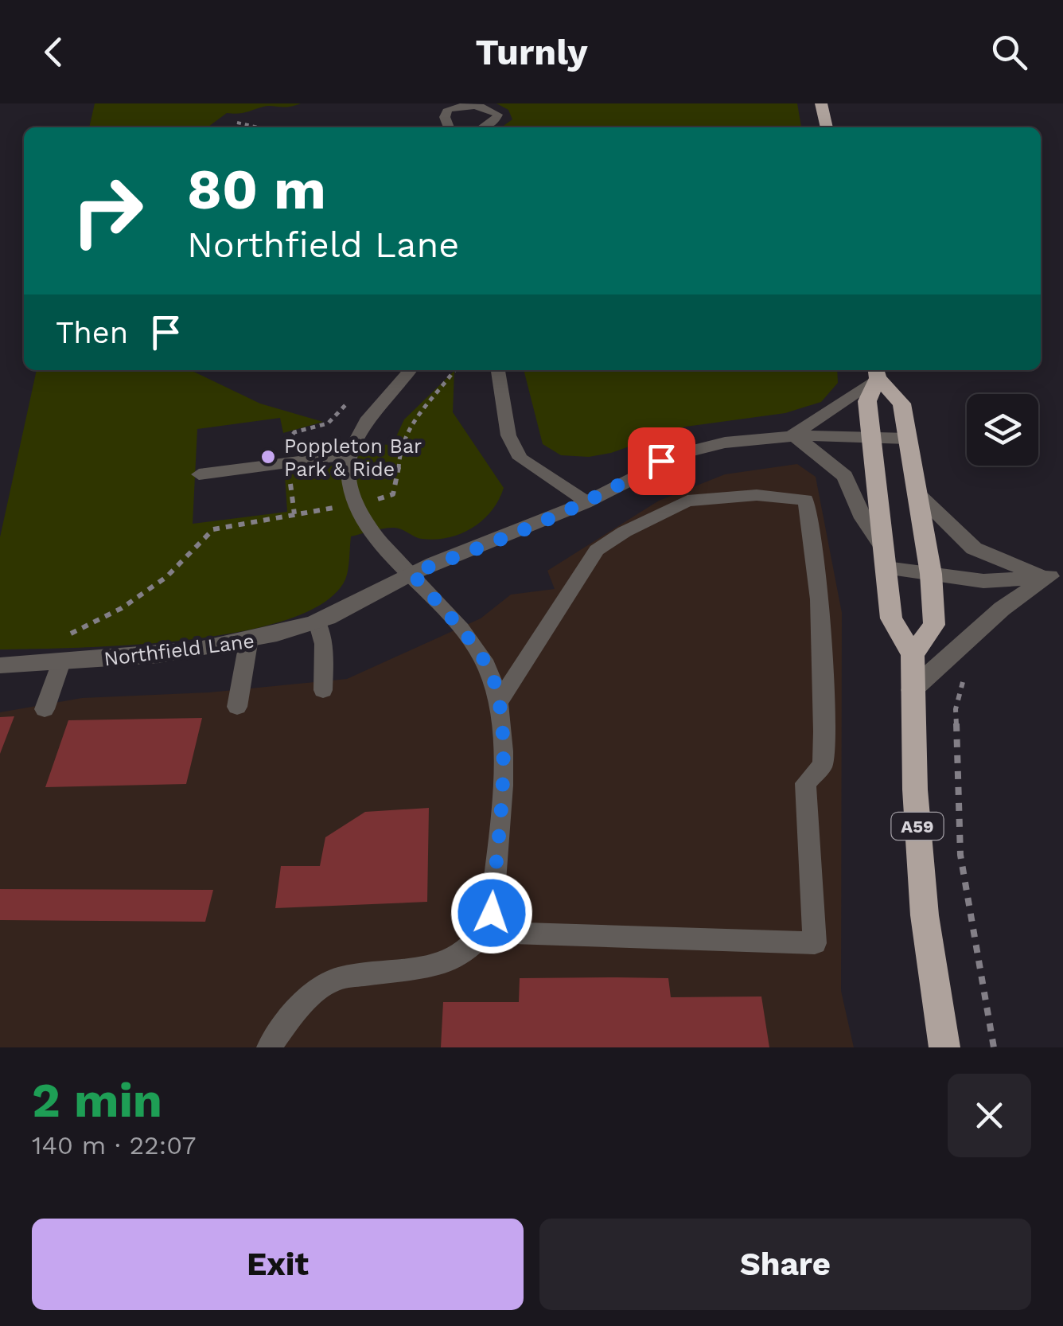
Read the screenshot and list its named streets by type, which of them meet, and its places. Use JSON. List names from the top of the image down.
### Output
{
  "streets": {
    "highway": ["A59"],
    "street": ["Northfield Lane"]
  },
  "crossings": [
    ["Northfield Lane", "A59"]
  ],
  "places": ["Poppleton Bar Park & Ride"],
  "page": {
    "header": "Turnly",
    "turn": ["80 m", "Northfield Lane"],
    "then": "Then",
    "heading": ["2 min", "140 m · 22:07"],
    "buttons": ["Exit", "Share"]
  }
}
